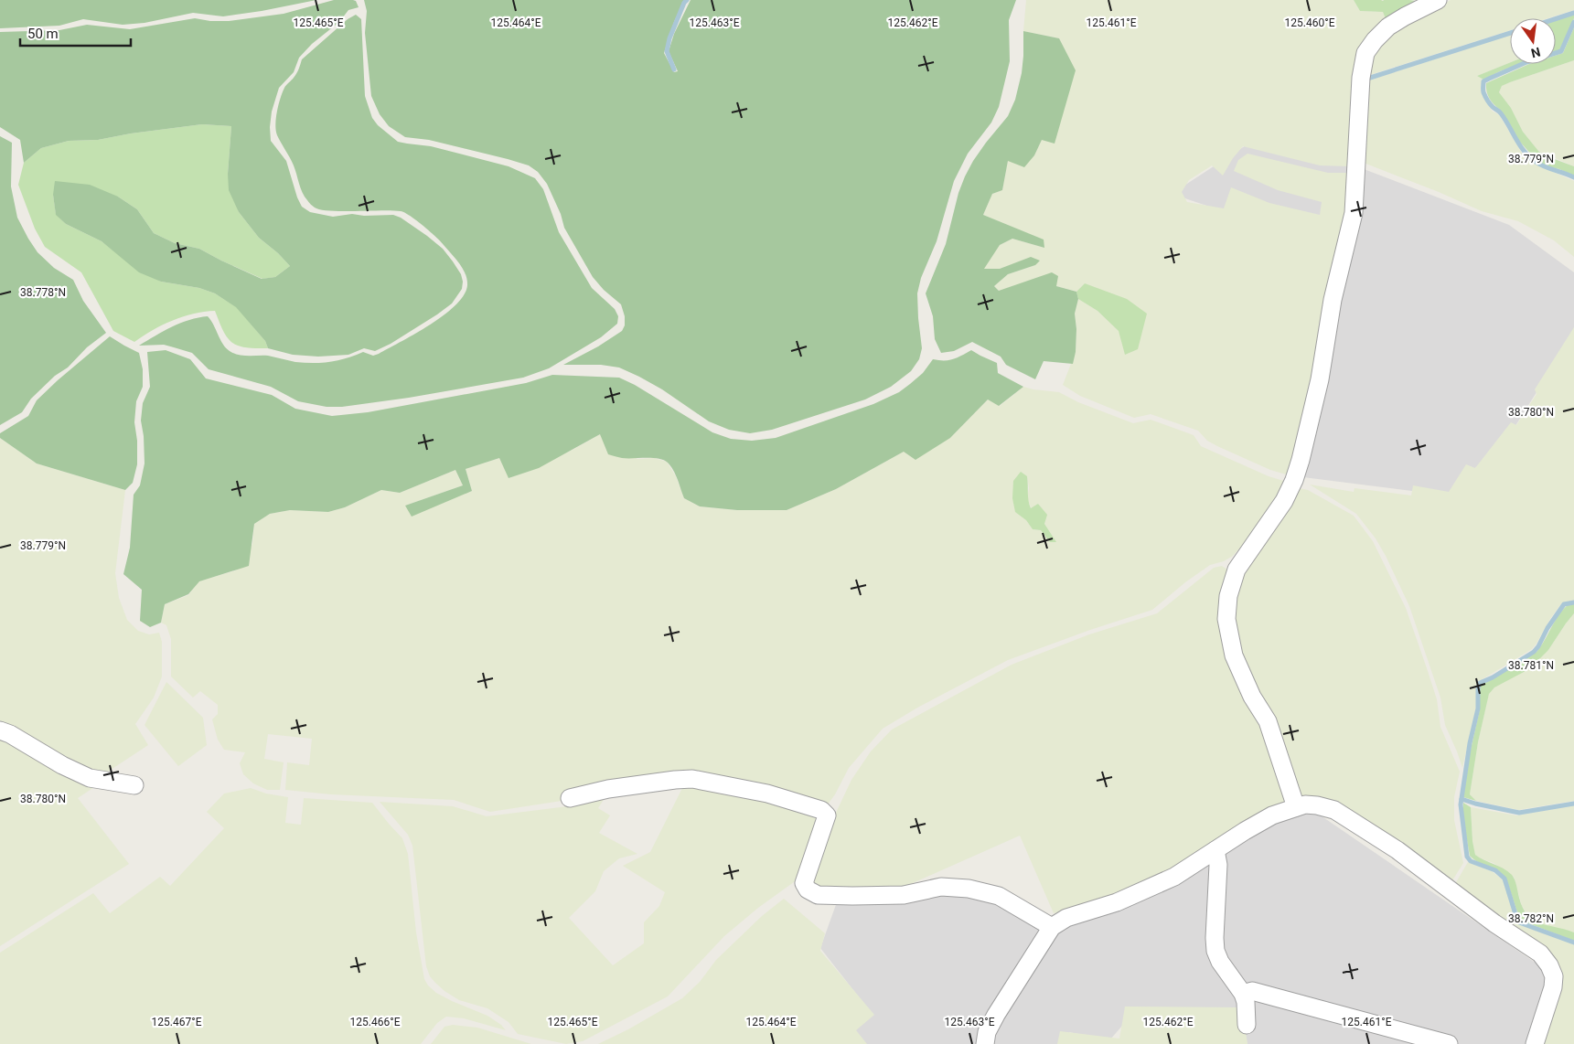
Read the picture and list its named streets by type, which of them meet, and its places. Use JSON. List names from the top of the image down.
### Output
{
  "scale_bar": "50 m",
  "north": "bottom",
  "coordinates": [
    "125.464°E",
    "125.460°E",
    "125.465°E",
    "125.463°E",
    "125.462°E",
    "125.461°E",
    "38.779°N",
    "38.778°N",
    "38.780°N",
    "38.781°N",
    "38.782°N",
    "125.467°E",
    "125.466°E"
  ]
}
